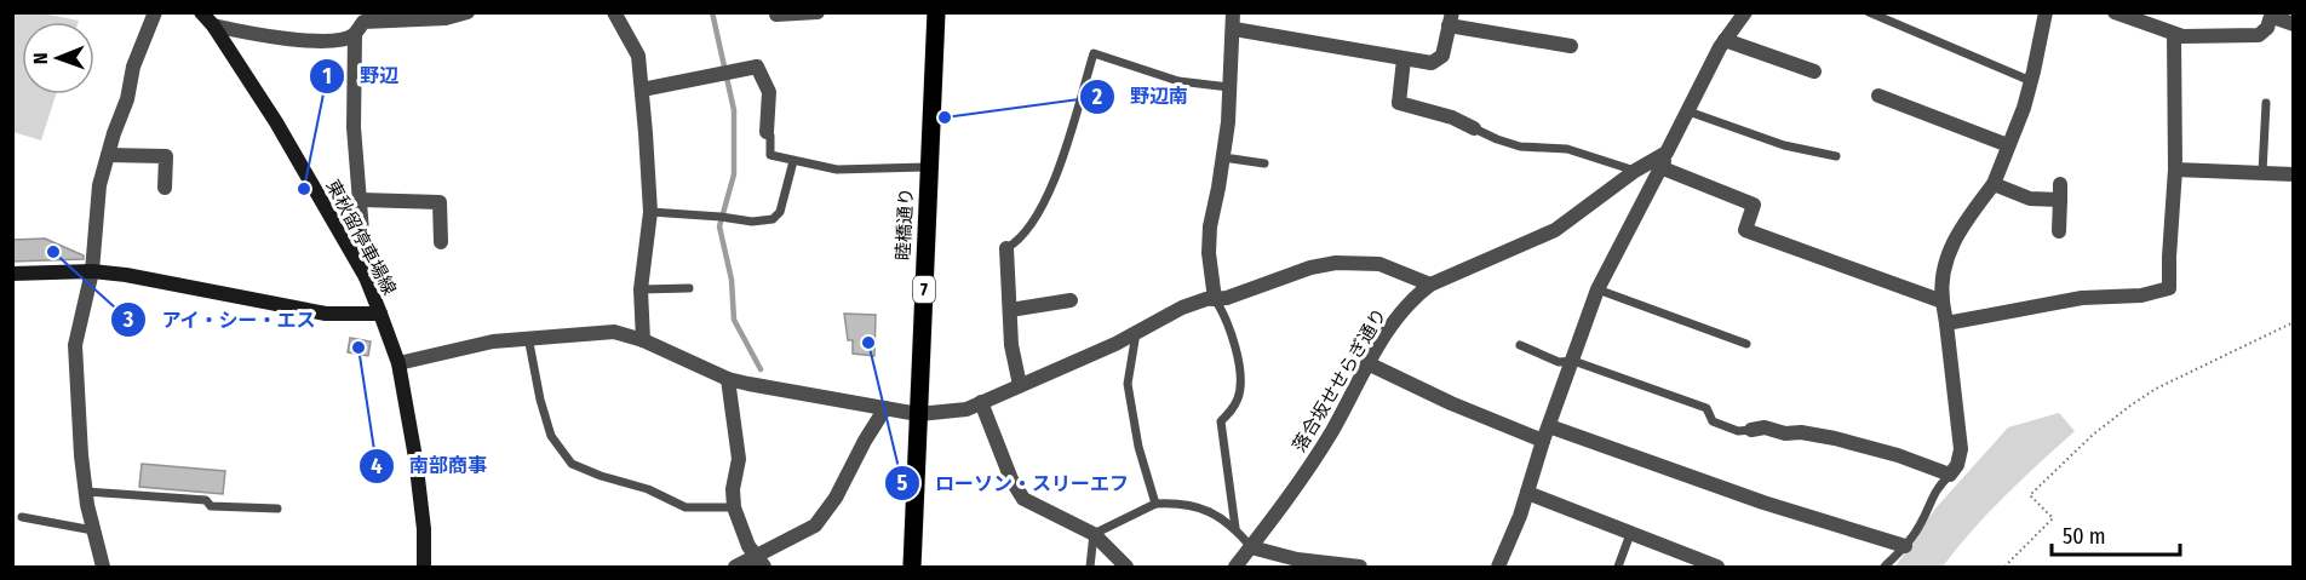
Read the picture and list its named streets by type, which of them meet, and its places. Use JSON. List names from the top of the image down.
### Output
{
  "streets": {
    "main road": ["睦橋通り", "東秋留停車場線", "7"],
    "street": ["落合坂せせらぎ通り"]
  },
  "places": [
    "野辺南",
    "野辺",
    "アイ・シー・エス",
    "ローソン・スリーエフ",
    "南部商事"
  ],
  "scale_bar": "50 m",
  "north": "left"
}
